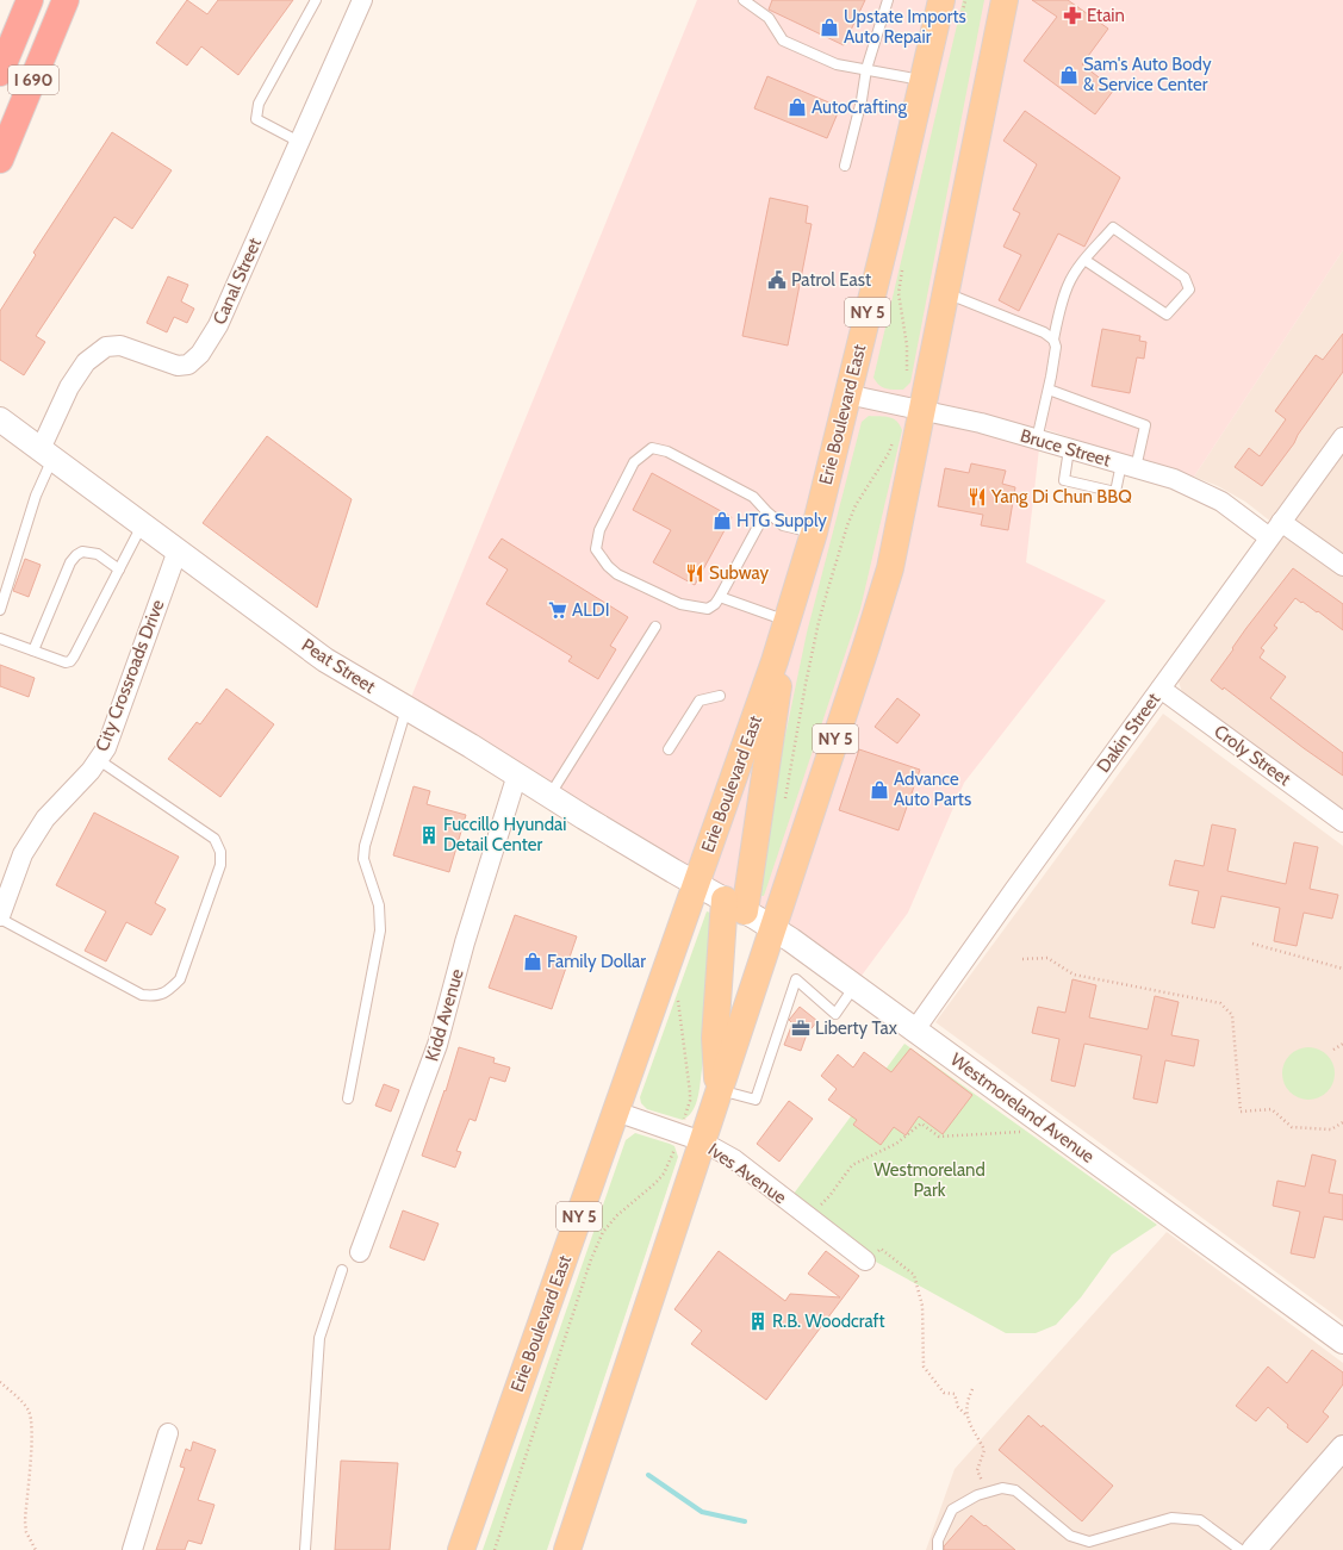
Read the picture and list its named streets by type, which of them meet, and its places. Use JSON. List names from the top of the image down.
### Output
{
  "streets": {
    "highway": ["I 690"],
    "main road": ["NY 5", "Erie Boulevard East"],
    "street": [
      "Canal Street",
      "Bruce Street",
      "Peat Street",
      "City Crossroads Drive",
      "Dakin Street",
      "Croly Street",
      "Kidd Avenue",
      "Westmoreland Avenue",
      "Ives Avenue"
    ]
  },
  "crossings": [
    ["Canal Street", "Peat Street"],
    ["NY 5", "Bruce Street"],
    ["NY 5", "Westmoreland Avenue"],
    ["NY 5", "Ives Avenue"],
    ["Erie Boulevard East", "Bruce Street"],
    ["Erie Boulevard East", "Peat Street"],
    ["Erie Boulevard East", "Westmoreland Avenue"],
    ["Erie Boulevard East", "Ives Avenue"],
    ["Bruce Street", "Dakin Street"],
    ["Peat Street", "City Crossroads Drive"],
    ["Peat Street", "Kidd Avenue"],
    ["Peat Street", "Westmoreland Avenue"],
    ["Dakin Street", "Croly Street"],
    ["Dakin Street", "Westmoreland Avenue"]
  ],
  "parks": ["Westmoreland Park"],
  "places": {
    "pharmacy": ["Etain"],
    "shop": [
      "Upstate Imports Auto Repair",
      "Sam's Auto Body & Service Center",
      "AutoCrafting",
      "HTG Supply",
      "Advance Auto Parts",
      "Family Dollar"
    ],
    "public building": ["Patrol East"],
    "restaurant": ["Yang Di Chun BBQ", "Subway"],
    "supermarket": ["ALDI"],
    "building": ["Fuccillo Hyundai Detail Center", "R.B. Woodcraft"],
    "office": ["Liberty Tax"]
  }
}
